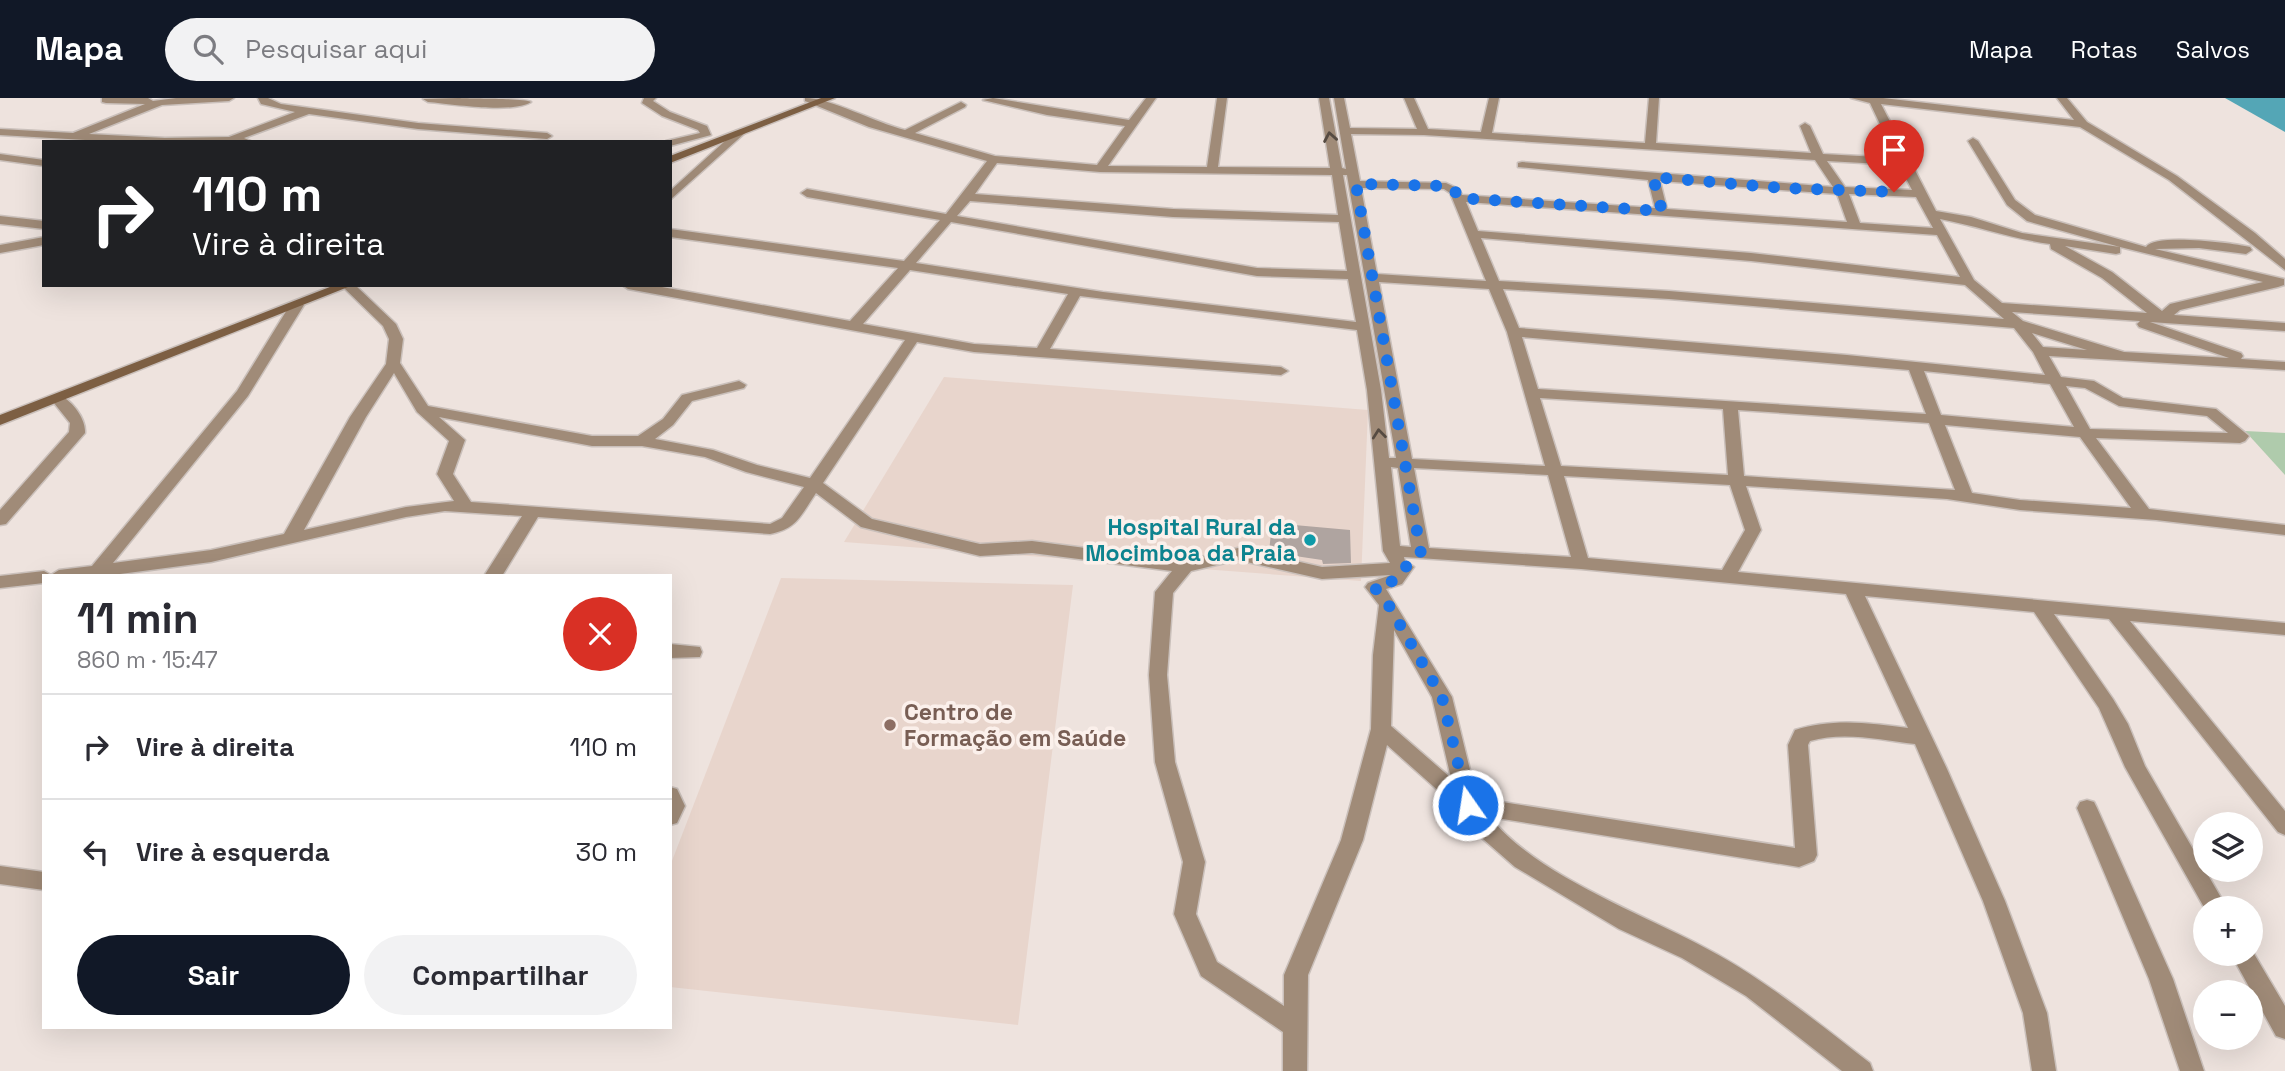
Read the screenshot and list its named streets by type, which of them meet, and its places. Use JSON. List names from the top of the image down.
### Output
{
  "places": ["Hospital Rural da Mocimboa da Praia", "Centro de Formação em Saúde"],
  "page": {
    "header": "Mapa",
    "search": "Pesquisar aqui",
    "nav": ["Mapa", "Rotas", "Salvos"],
    "turn": ["110 m", "Vire à direita"],
    "heading": ["11 min", "860 m · 15:47"],
    "list": [
      {
        "name": "Vire à direita",
        "value": "110 m"
      },
      {
        "name": "Vire à esquerda",
        "value": "30 m"
      }
    ],
    "map_buttons": ["+", "−"],
    "buttons": ["Sair", "Compartilhar"]
  }
}
